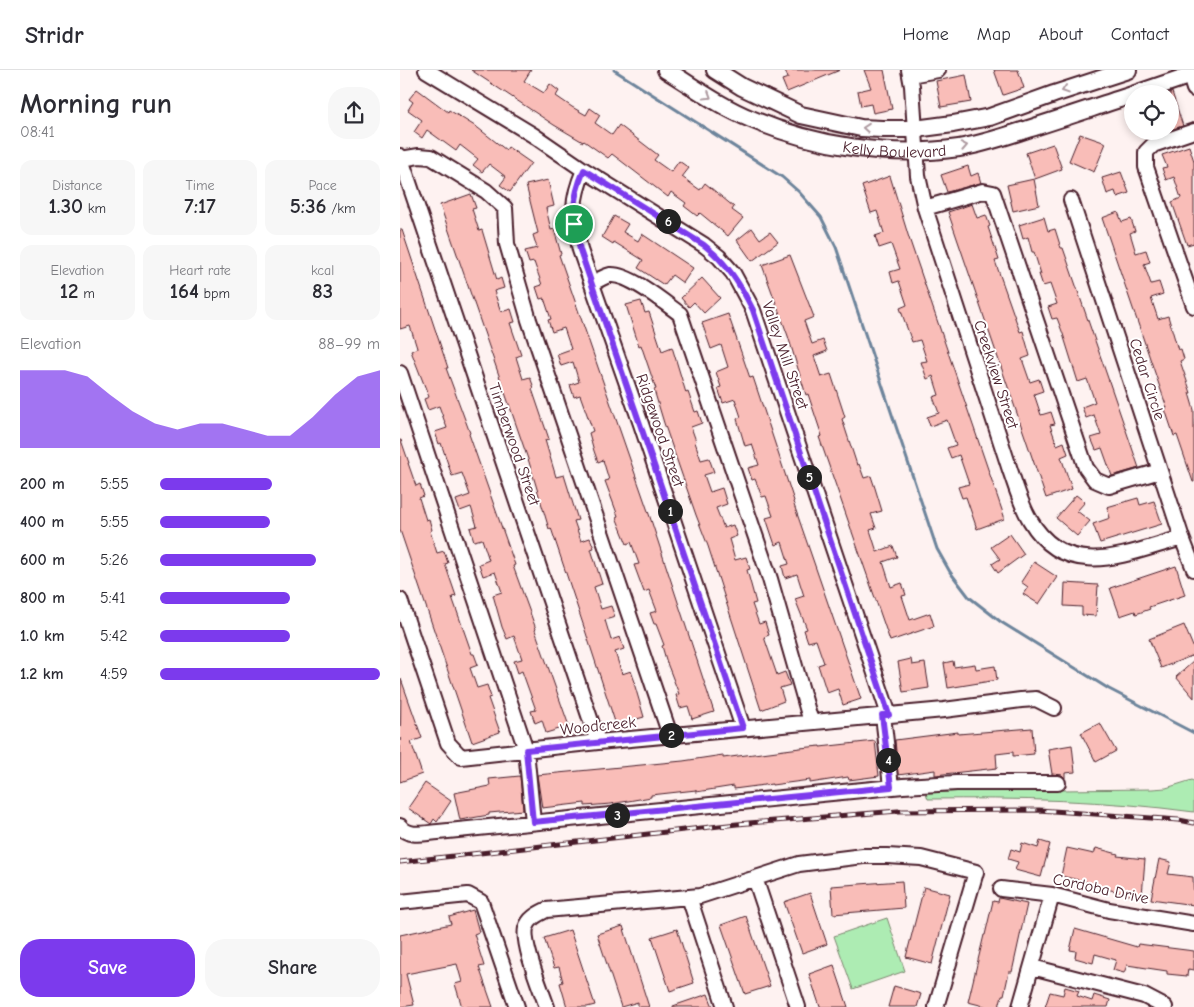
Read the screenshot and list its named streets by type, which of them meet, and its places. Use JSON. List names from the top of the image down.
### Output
{
  "streets": {
    "main road": ["Kelly Boulevard"],
    "street": [
      "Valley Mill Street",
      "Creekview Street",
      "Cedar Circle",
      "Ridgewood Street",
      "Timberwood Street",
      "Woodcreek",
      "Cordoba Drive"
    ]
  },
  "crossings": [
    ["Kelly Boulevard", "Creekview Street"],
    ["Valley Mill Street", "Ridgewood Street"],
    ["Valley Mill Street", "Woodcreek"],
    ["Creekview Street", "Cedar Circle"],
    ["Ridgewood Street", "Woodcreek"],
    ["Timberwood Street", "Woodcreek"]
  ],
  "page": {
    "header": "Stridr",
    "nav": [
      "Home",
      "Map",
      "About",
      "Contact"
    ],
    "heading": ["Morning run", "08:41"],
    "stats": [
      ["Distance", "1.30 km"],
      ["Time", "7:17"],
      ["Pace", "5:36 /km"],
      ["Elevation", "12 m"],
      ["Heart rate", "164 bpm"],
      ["kcal", "83"]
    ],
    "pins": [
      "6",
      "5",
      "1",
      "2",
      "4",
      "3"
    ],
    "chart": ["Elevation", "88–99 m"],
    "list": [
      {
        "name": "200 m",
        "note": "5:55"
      },
      {
        "name": "400 m",
        "note": "5:55"
      },
      {
        "name": "600 m",
        "note": "5:26"
      },
      {
        "name": "800 m",
        "note": "5:41"
      },
      {
        "name": "1.0 km",
        "note": "5:42"
      },
      {
        "name": "1.2 km",
        "note": "4:59"
      }
    ],
    "buttons": ["Save", "Share"]
  }
}
